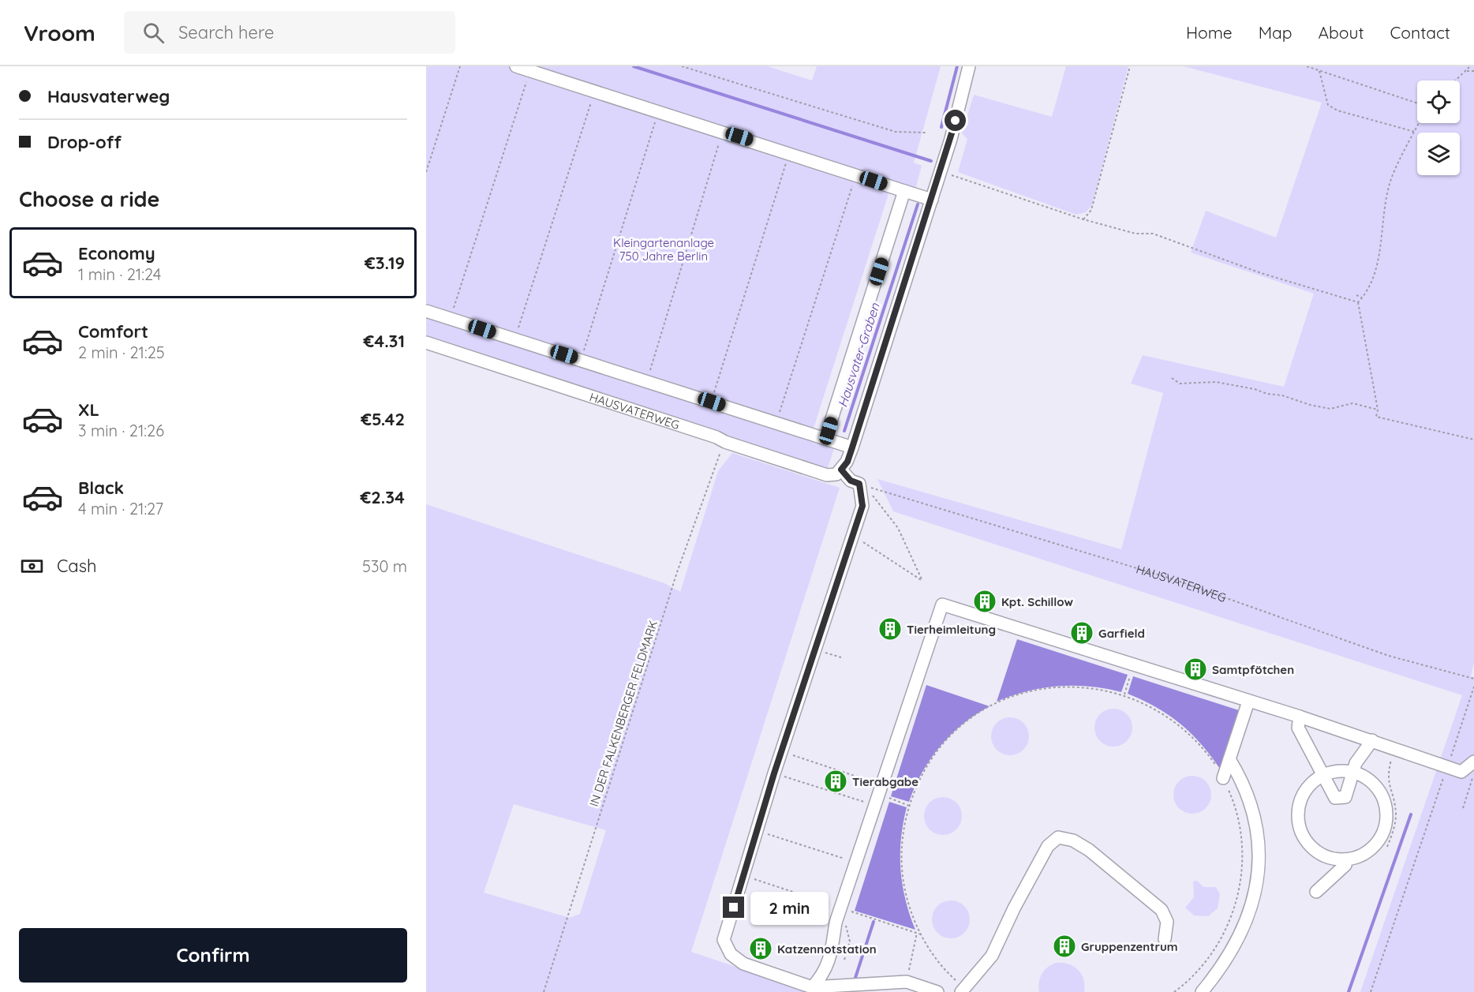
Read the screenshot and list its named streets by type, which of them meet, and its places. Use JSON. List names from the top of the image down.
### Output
{
  "streets": {
    "street": ["HAUSVATERWEG"],
    "path": ["IN DER FALKENBERGER FELDMARK"]
  },
  "crossings": [
    ["HAUSVATERWEG", "IN DER FALKENBERGER FELDMARK"]
  ],
  "water": ["Hausvater-Graben"],
  "parks": ["Kleingartenanlage 750 Jahre Berlin"],
  "places": {
    "building": [
      "Kpt. Schillow",
      "Tierheimleitung",
      "Garfield",
      "Samtpfötchen",
      "Tierabgabe",
      "Gruppenzentrum",
      "Katzennotstation"
    ]
  },
  "page": {
    "header": "Vroom",
    "search": "Search here",
    "nav": [
      "Home",
      "Map",
      "About",
      "Contact"
    ],
    "banner": ["Hausvaterweg", "Drop-off"],
    "heading": "Choose a ride",
    "list": [
      {
        "name": "Economy",
        "note": "1 min · 21:24",
        "value": "€3.19"
      },
      {
        "name": "Comfort",
        "note": "2 min · 21:25",
        "value": "€4.31"
      },
      {
        "name": "XL",
        "note": "3 min · 21:26",
        "value": "€5.42"
      },
      {
        "name": "Black",
        "note": "4 min · 21:27",
        "value": "€2.34"
      }
    ],
    "pay": ["Cash", "530 m"],
    "bubble": "2 min",
    "buttons": "Confirm"
  }
}
